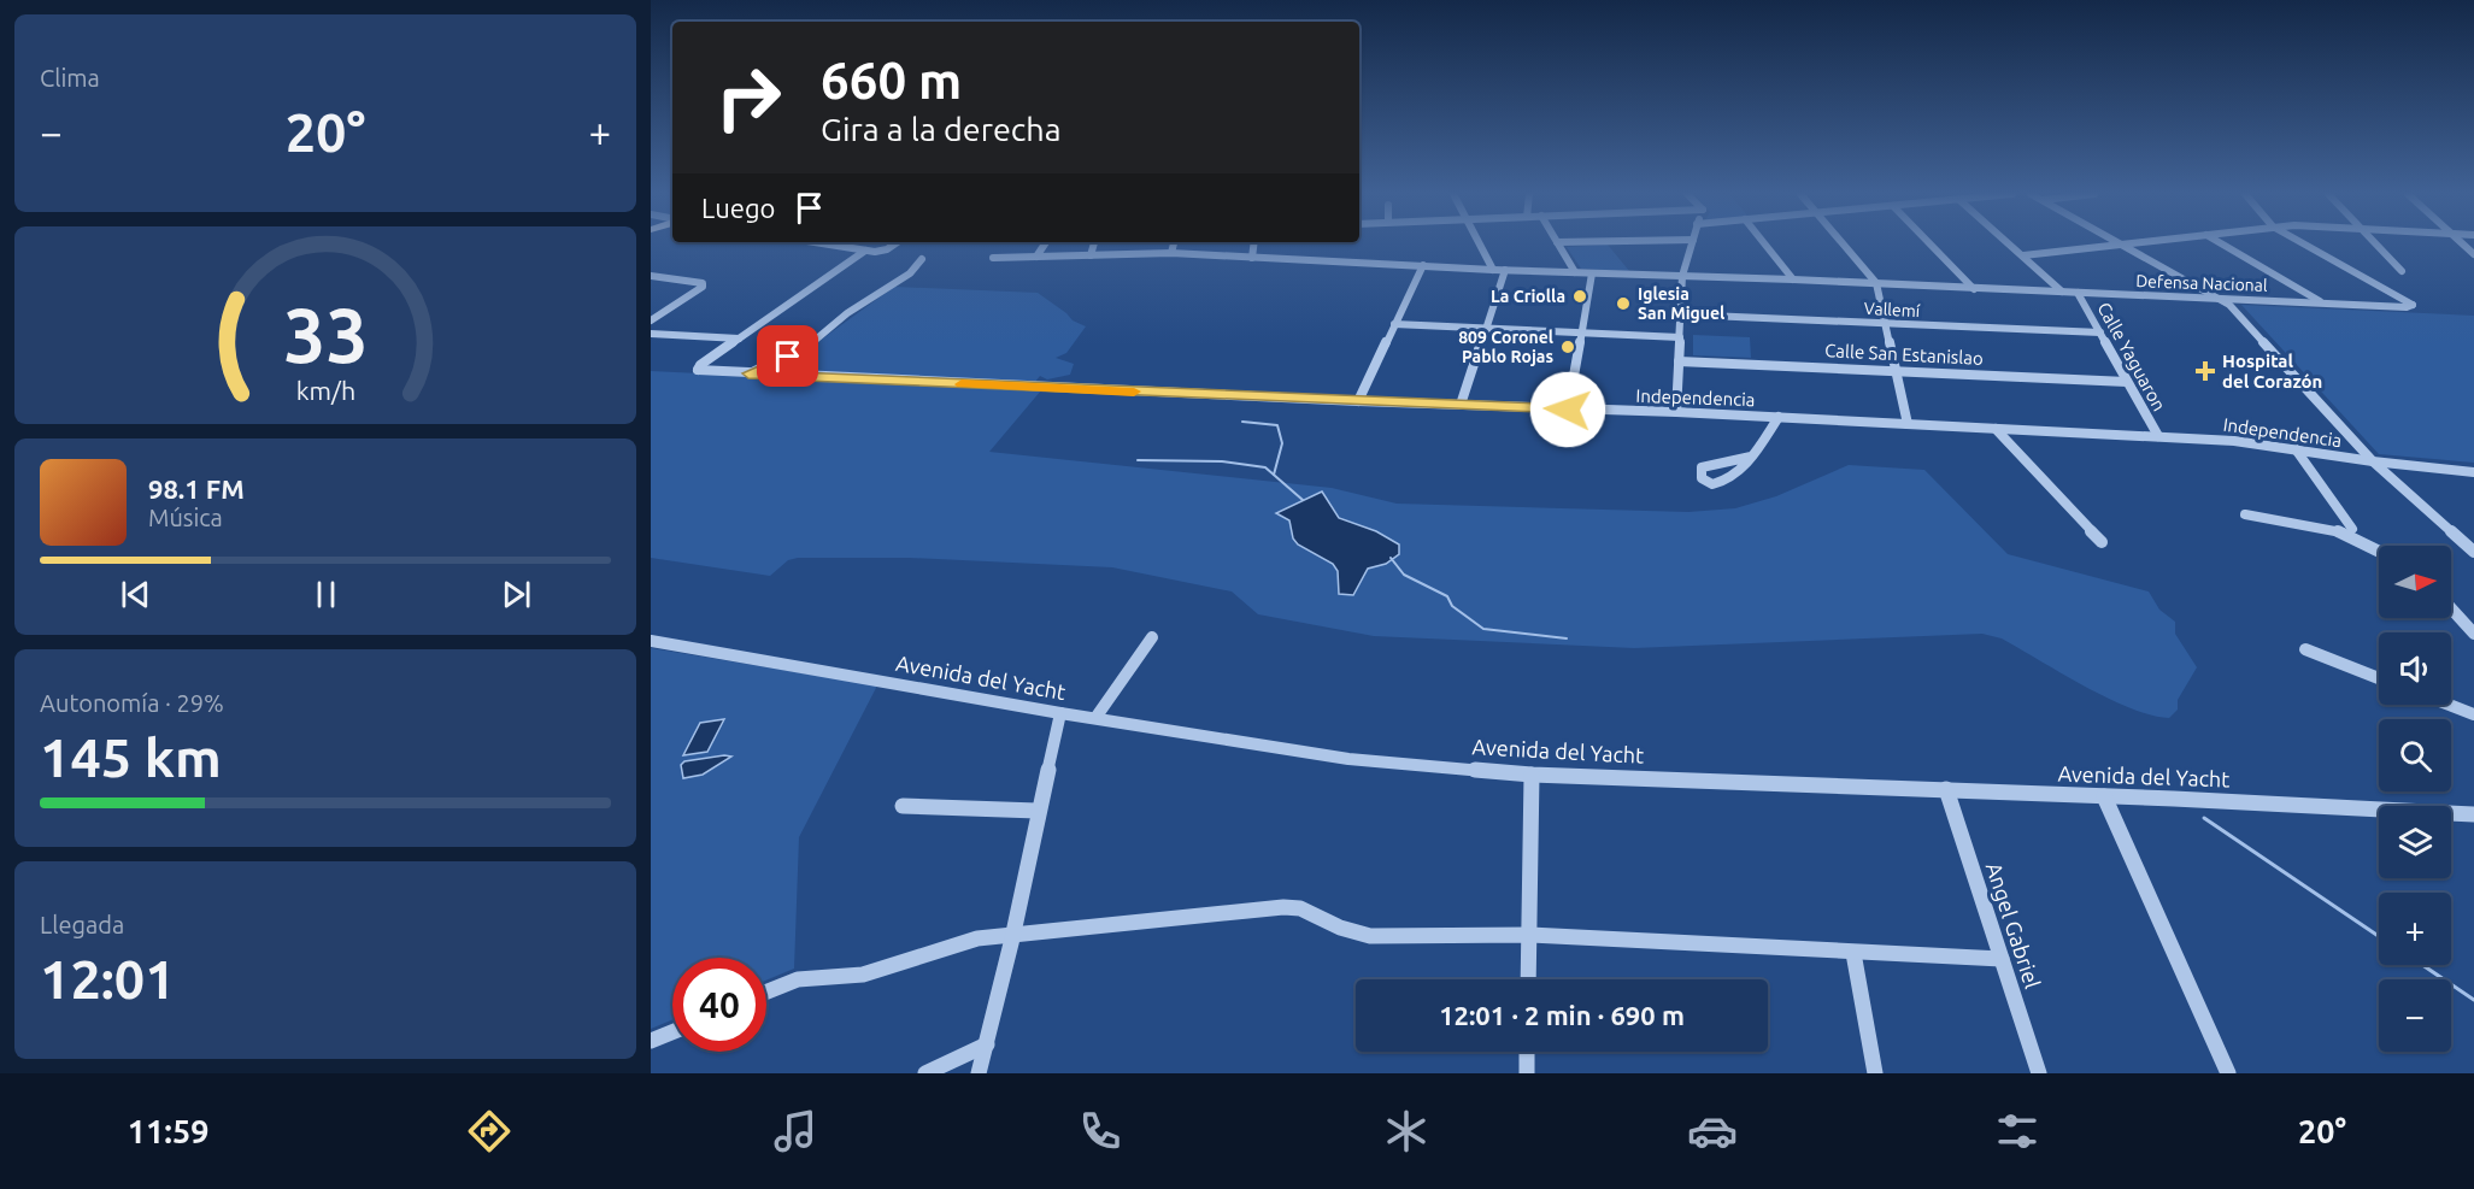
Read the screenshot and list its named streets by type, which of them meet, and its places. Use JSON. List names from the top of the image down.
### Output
{
  "streets": {
    "street": [
      "Defensa Nacional",
      "Vallemí",
      "Calle San Estanislao",
      "Calle Yaguaron",
      "Independencia",
      "Avenida del Yacht",
      "Angel Gabriel"
    ]
  },
  "crossings": [
    ["Defensa Nacional", "Calle Yaguaron"],
    ["Vallemí", "Calle Yaguaron"],
    ["Calle San Estanislao", "Calle Yaguaron"],
    ["Calle Yaguaron", "Independencia"],
    ["Avenida del Yacht", "Angel Gabriel"]
  ],
  "places": {
    "other": ["La Criolla", "Iglesia San Miguel", "809 Coronel Pablo Rojas"],
    "health": ["Hospital del Corazón"]
  },
  "north": "right",
  "page": {
    "tile": [
      "Clima",
      ["Autonomía · 29%", "145 km"],
      ["Llegada", "12:01"]
    ],
    "turn": ["660 m", "Gira a la derecha"],
    "heat": ["−", "20°", "+"],
    "then": "Luego",
    "song": ["98.1 FM", "Música"],
    "map_buttons": ["+", "−"],
    "limit": "40",
    "trip": "12:01 · 2 min · 690 m",
    "tabs": ["11:59", "20°"],
    "gauge": ["33", "km/h"]
  }
}
